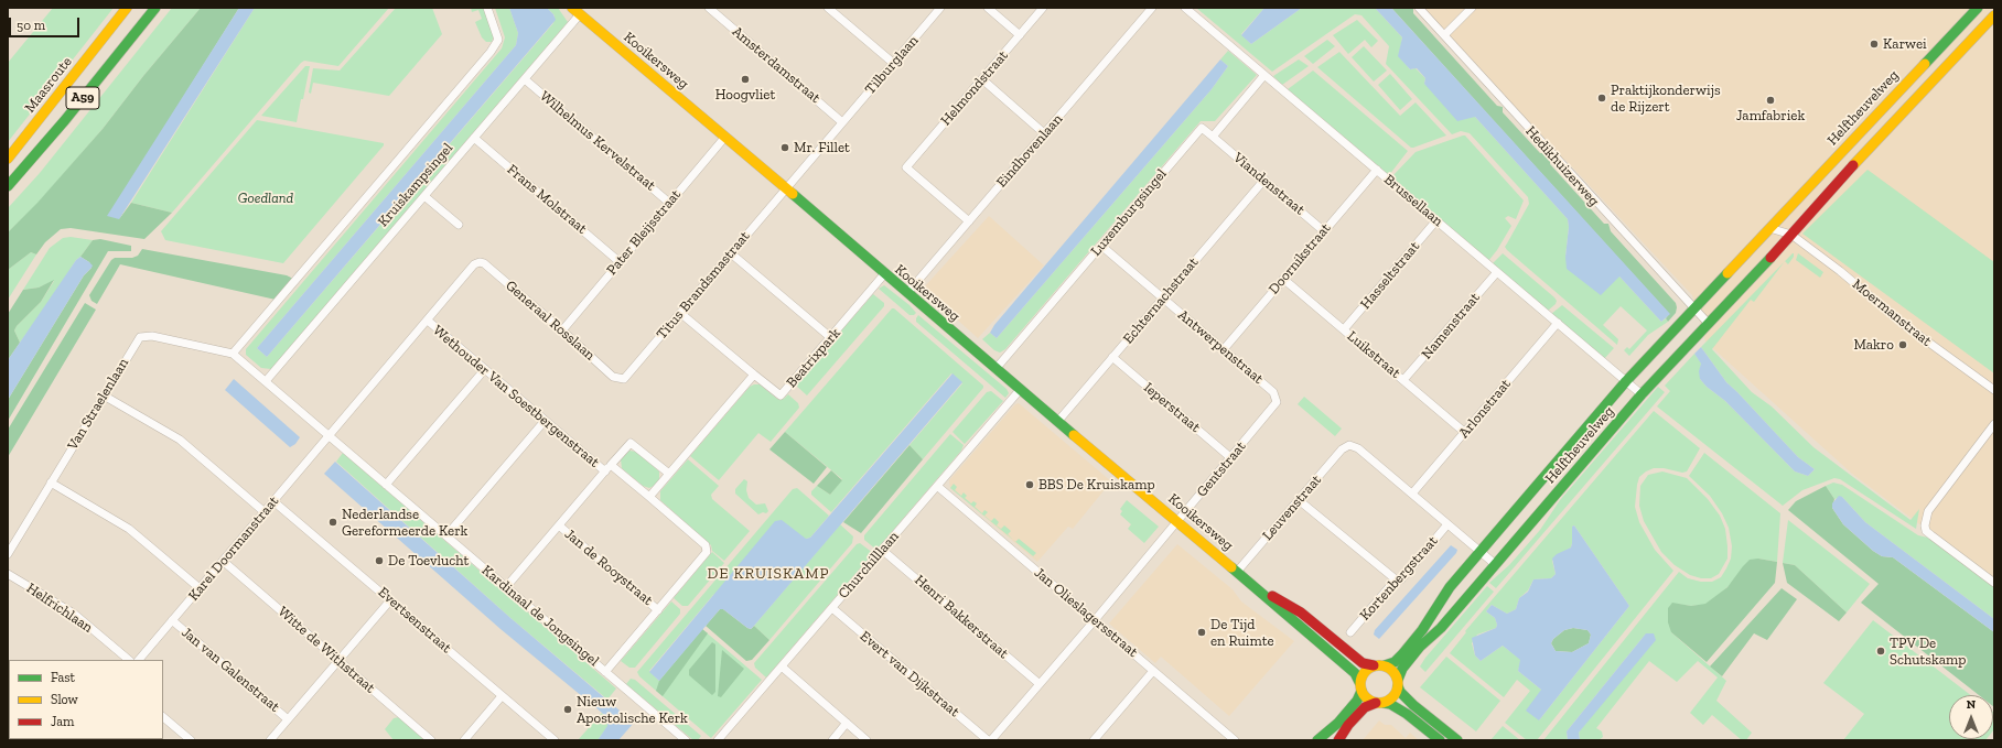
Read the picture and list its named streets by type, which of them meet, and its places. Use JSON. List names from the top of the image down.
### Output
{
  "streets": {
    "main road": [
      "Kooikersweg",
      "Maasroute",
      "A59",
      "Helftheuvelweg"
    ],
    "street": [
      "Amsterdamstraat",
      "Tilburglaan",
      "Helmondstraat",
      "Wilhelmus Kervelstraat",
      "Eindhovenlaan",
      "Hedikhuizerweg",
      "Viandenstraat",
      "Kruiskampsingel",
      "Frans Molstraat",
      "Brussellaan",
      "Luxemburgsingel",
      "Pater Bleijsstraat",
      "Doornikstraat",
      "Hasseltstraat",
      "Titus Brandsmastraat",
      "Echternachstraat",
      "Moermanstraat",
      "Generaal Rosslaan",
      "Namenstraat",
      "Antwerpenstraat",
      "Luikstraat",
      "Beatrixpark",
      "Wethouder Van Soestbergenstraat",
      "Van Straelenlaan",
      "Ieperstraat",
      "Arlonstraat",
      "Gentstraat",
      "Leuvenstraat",
      "Karel Doormanstraat",
      "Churchilllaan",
      "Jan de Rooystraat",
      "Kortenbergstraat",
      "Helfrichlaan",
      "Jan Olieslagersstraat",
      "Kardinaal de Jongsingel",
      "Henri Bakkerstraat",
      "Evertsenstraat",
      "Witte de Withstraat",
      "Jan van Galenstraat",
      "Evert van Dijkstraat"
    ]
  },
  "crossings": [
    ["Kooikersweg", "Tilburglaan"],
    ["Kooikersweg", "Helftheuvelweg"],
    ["Kooikersweg", "Eindhovenlaan"],
    ["Kooikersweg", "Kruiskampsingel"],
    ["Kooikersweg", "Luxemburgsingel"],
    ["Kooikersweg", "Pater Bleijsstraat"],
    ["Kooikersweg", "Titus Brandsmastraat"],
    ["Kooikersweg", "Echternachstraat"],
    ["Kooikersweg", "Beatrixpark"],
    ["Kooikersweg", "Gentstraat"],
    ["Kooikersweg", "Leuvenstraat"],
    ["Kooikersweg", "Churchilllaan"],
    ["Amsterdamstraat", "Tilburglaan"],
    ["Tilburglaan", "Titus Brandsmastraat"],
    ["Helmondstraat", "Eindhovenlaan"],
    ["Helftheuvelweg", "Hedikhuizerweg"],
    ["Helftheuvelweg", "Brussellaan"],
    ["Helftheuvelweg", "Moermanstraat"],
    ["Wilhelmus Kervelstraat", "Kruiskampsingel"],
    ["Wilhelmus Kervelstraat", "Pater Bleijsstraat"],
    ["Viandenstraat", "Luxemburgsingel"],
    ["Viandenstraat", "Doornikstraat"],
    ["Viandenstraat", "Echternachstraat"],
    ["Kruiskampsingel", "Frans Molstraat"],
    ["Kruiskampsingel", "Van Straelenlaan"],
    ["Kruiskampsingel", "Kardinaal de Jongsingel"],
    ["Frans Molstraat", "Pater Bleijsstraat"],
    ["Brussellaan", "Doornikstraat"],
    ["Brussellaan", "Hasseltstraat"],
    ["Brussellaan", "Namenstraat"],
    ["Brussellaan", "Arlonstraat"],
    ["Luxemburgsingel", "Antwerpenstraat"],
    ["Pater Bleijsstraat", "Generaal Rosslaan"],
    ["Doornikstraat", "Antwerpenstraat"],
    ["Doornikstraat", "Luikstraat"],
    ["Hasseltstraat", "Luikstraat"],
    ["Titus Brandsmastraat", "Generaal Rosslaan"],
    ["Echternachstraat", "Antwerpenstraat"],
    ["Echternachstraat", "Ieperstraat"],
    ["Generaal Rosslaan", "Karel Doormanstraat"],
    ["Namenstraat", "Luikstraat"],
    ["Antwerpenstraat", "Gentstraat"],
    ["Luikstraat", "Arlonstraat"],
    ["Wethouder Van Soestbergenstraat", "Karel Doormanstraat"],
    ["Van Straelenlaan", "Kardinaal de Jongsingel"],
    ["Ieperstraat", "Gentstraat"],
    ["Arlonstraat", "Leuvenstraat"],
    ["Gentstraat", "Jan Olieslagersstraat"],
    ["Gentstraat", "Henri Bakkerstraat"],
    ["Gentstraat", "Evert van Dijkstraat"],
    ["Karel Doormanstraat", "Kardinaal de Jongsingel"],
    ["Karel Doormanstraat", "Evertsenstraat"],
    ["Karel Doormanstraat", "Witte de Withstraat"],
    ["Karel Doormanstraat", "Jan van Galenstraat"],
    ["Churchilllaan", "Jan Olieslagersstraat"],
    ["Churchilllaan", "Henri Bakkerstraat"],
    ["Churchilllaan", "Evert van Dijkstraat"]
  ],
  "districts": ["DE KRUISKAMP"],
  "parks": ["Goedland"],
  "places": [
    "Karwei",
    "Hoogvliet",
    "Praktijkonderwijs de Rijzert",
    "Jamfabriek",
    "Mr. Fillet",
    "Makro",
    "BBS De Kruiskamp",
    "Nederlandse Gereformeerde Kerk",
    "De Toevlucht",
    "De Tijd en Ruimte",
    "TPV De Schutskamp",
    "Nieuw Apostolische Kerk"
  ],
  "legend": ["Fast", "Slow", "Jam"],
  "scale_bar": "50 m",
  "north": "top"
}
